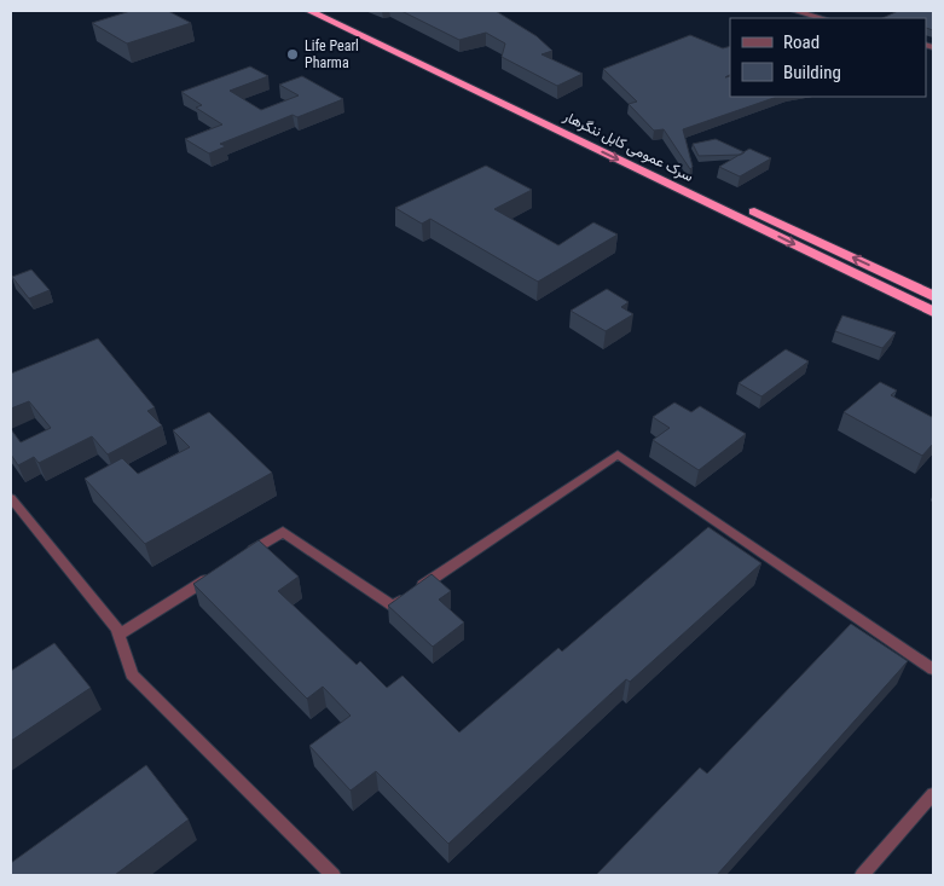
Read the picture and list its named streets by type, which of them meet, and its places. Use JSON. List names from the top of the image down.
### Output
{
  "streets": {
    "highway": ["سرک عمومی کابل ننگرهار"]
  },
  "places": ["Life Pearl Pharma"],
  "legend": ["Road", "Building"]
}
